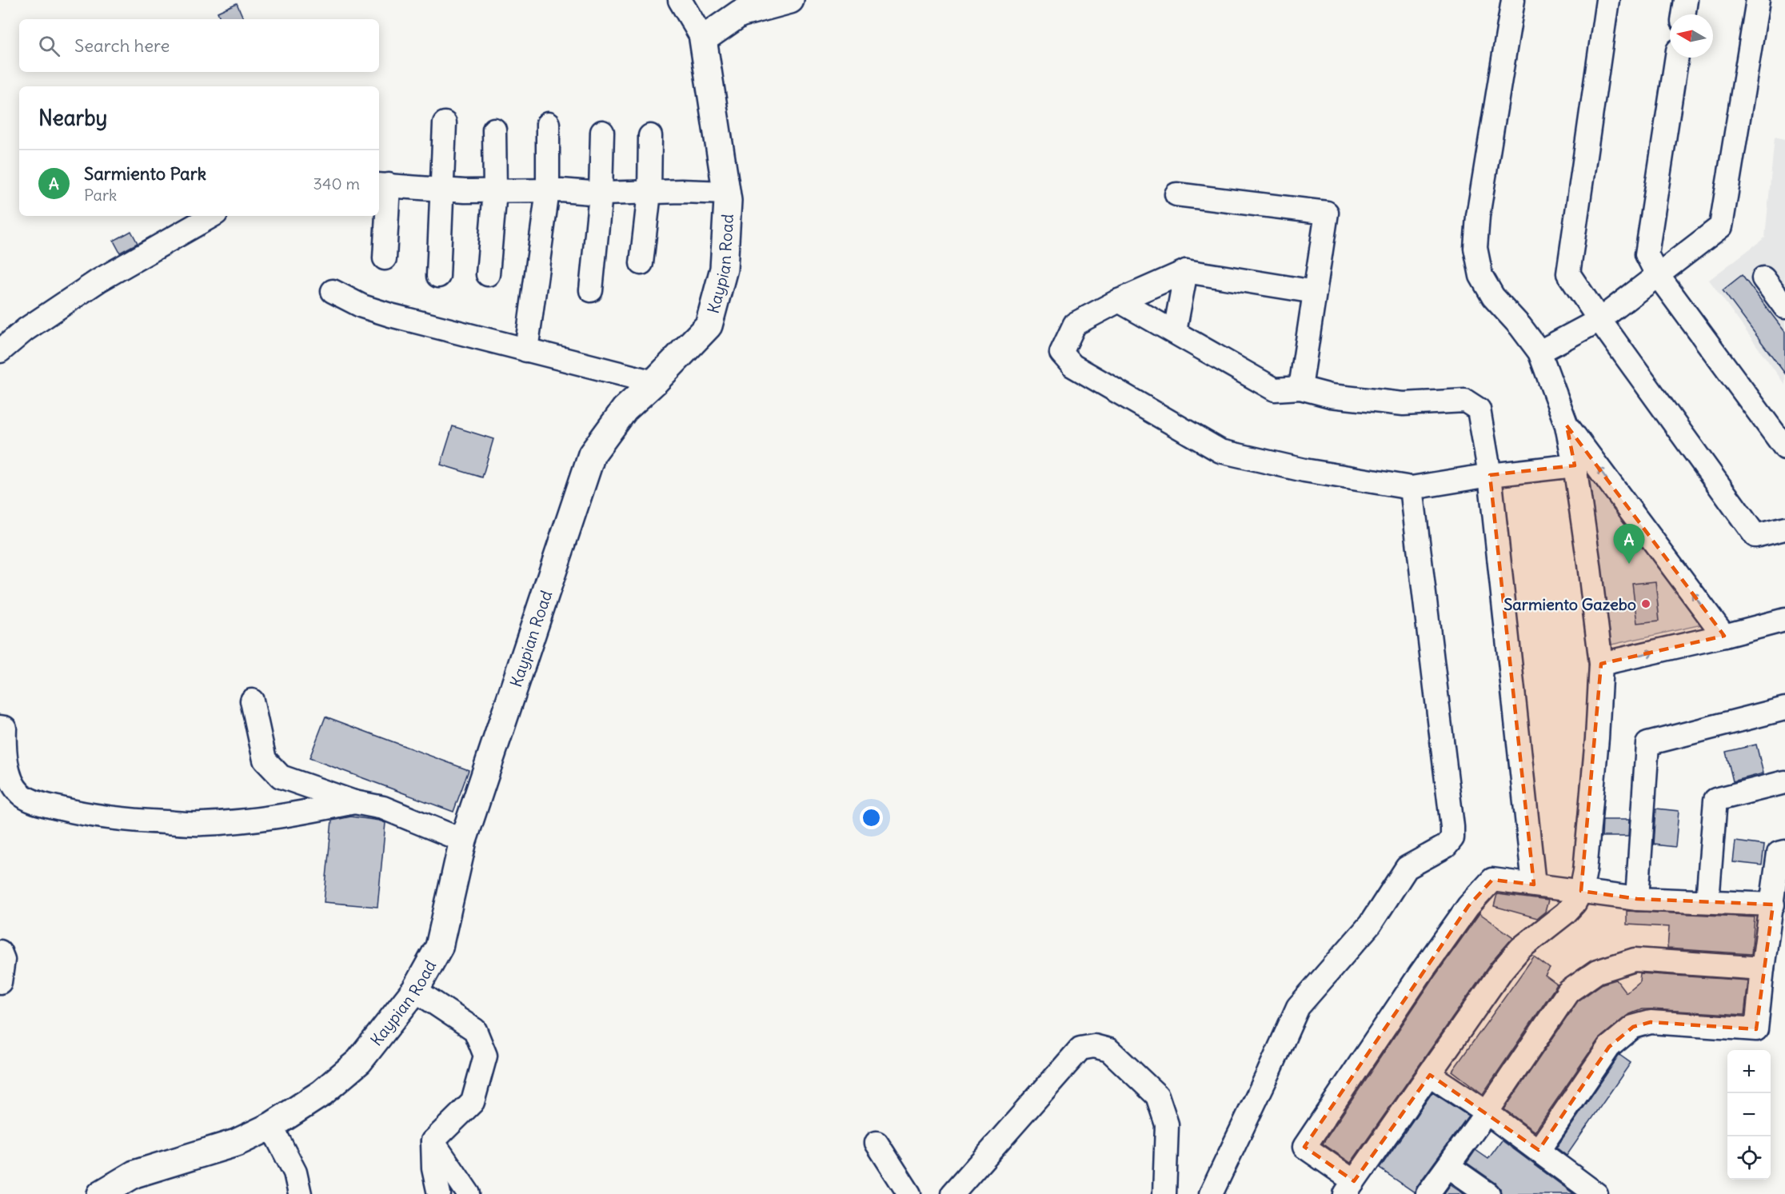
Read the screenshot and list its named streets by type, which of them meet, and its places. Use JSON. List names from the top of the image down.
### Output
{
  "streets": {
    "main road": ["Kaypian Road"]
  },
  "places": ["Sarmiento Gazebo"],
  "north": "left",
  "page": {
    "search": "Search here",
    "heading": "Nearby",
    "list": [
      {
        "mark": "A",
        "name": "Sarmiento Park",
        "note": "Park",
        "value": "340 m"
      }
    ],
    "pins": "A",
    "map_buttons": ["+", "−"]
  }
}
